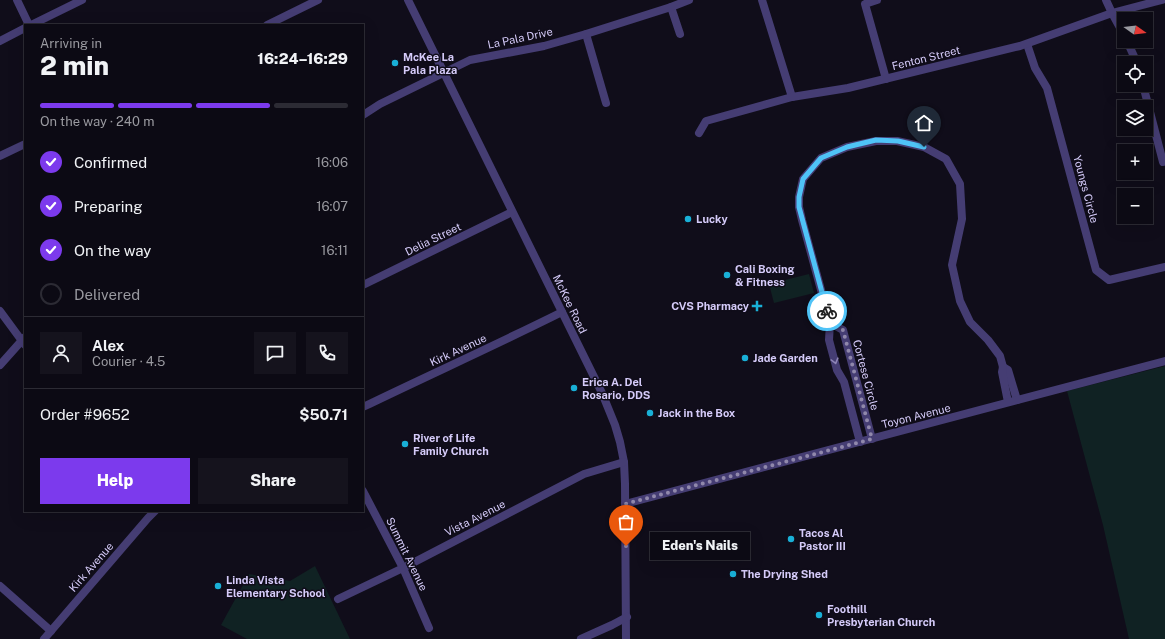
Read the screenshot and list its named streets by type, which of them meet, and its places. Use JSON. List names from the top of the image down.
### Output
{
  "streets": {
    "street": [
      "La Pala Drive",
      "Fenton Street",
      "Youngs Circle",
      "Delia Street",
      "McKee Road",
      "Kirk Avenue",
      "Cortese Circle",
      "Toyon Avenue",
      "Vista Avenue",
      "Summit Avenue"
    ]
  },
  "crossings": [
    ["La Pala Drive", "McKee Road"],
    ["Fenton Street", "Youngs Circle"],
    ["Delia Street", "McKee Road"],
    ["McKee Road", "Kirk Avenue"],
    ["McKee Road", "Toyon Avenue"],
    ["McKee Road", "Vista Avenue"],
    ["Cortese Circle", "Toyon Avenue"],
    ["Vista Avenue", "Summit Avenue"]
  ],
  "places": {
    "other": [
      "McKee La Pala Plaza",
      "Lucky",
      "Cali Boxing & Fitness",
      "Jade Garden",
      "Erica A. Del Rosario, DDS",
      "Jack in the Box",
      "River of Life Family Church",
      "Tacos Al Pastor III",
      "Eden's Nails",
      "The Drying Shed",
      "Linda Vista Elementary School",
      "Foothill Presbyterian Church"
    ],
    "health": ["CVS Pharmacy"]
  },
  "north": "right",
  "page": {
    "map_buttons": ["+", "−"],
    "heading": ["2 min", "Arriving in", "16:24–16:29"],
    "panel": [
      "Alex",
      "Courier · 4.5",
      "Order #9652",
      "$50.71"
    ],
    "bar": "On the way · 240 m",
    "list": [
      ["Confirmed", "16:06"],
      ["Preparing", "16:07"],
      ["On the way", "16:11"],
      "Delivered"
    ],
    "buttons": ["Help", "Share"],
    "bubble": "Eden's Nails"
  }
}
